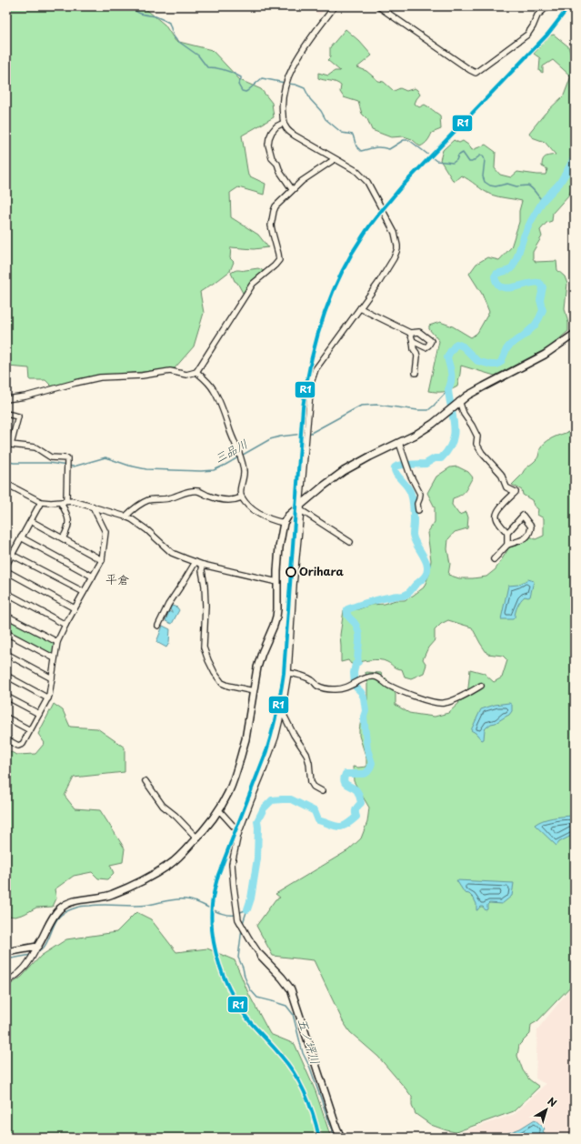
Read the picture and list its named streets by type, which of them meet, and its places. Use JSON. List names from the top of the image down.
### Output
{
  "districts": ["平倉"],
  "water": ["三品川", "五ノ坪川"],
  "places": ["Orihara"],
  "lines": ["transit line R1"],
  "north": "top right"
}
